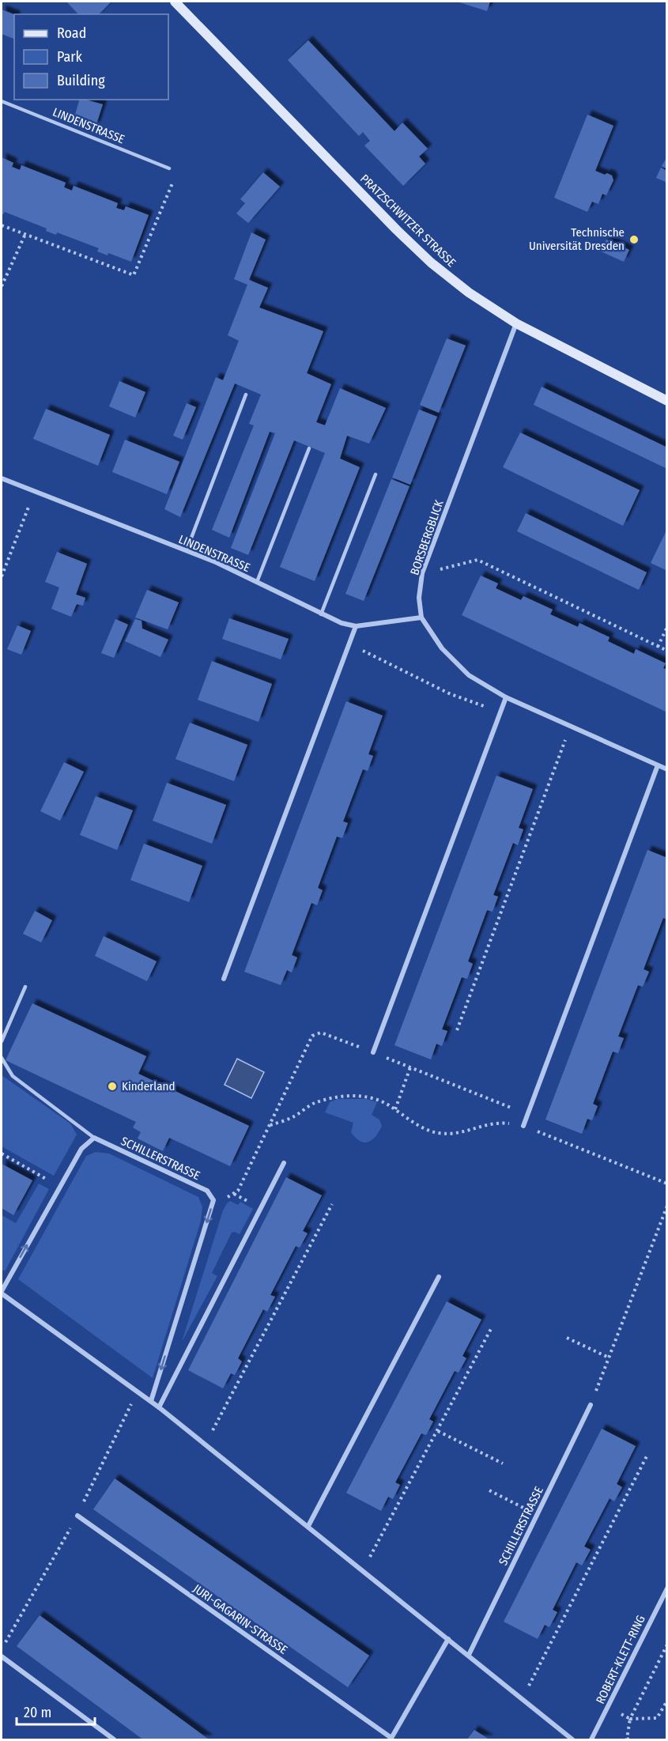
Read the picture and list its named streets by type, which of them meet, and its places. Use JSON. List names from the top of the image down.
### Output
{
  "streets": {
    "street": [
      "LINDENSTRASSE",
      "PRATZSCHWITZER STRASSE",
      "BORSBERGBLICK",
      "SCHILLERSTRASSE",
      "JURI-GAGARIN-STRASSE",
      "ROBERT-KLETT-RING"
    ]
  },
  "crossings": [
    ["LINDENSTRASSE", "BORSBERGBLICK"],
    ["PRATZSCHWITZER STRASSE", "BORSBERGBLICK"]
  ],
  "places": ["Technische Universität Dresden", "Kinderland"],
  "legend": ["Road", "Park", "Building"],
  "scale_bar": "20 m"
}
